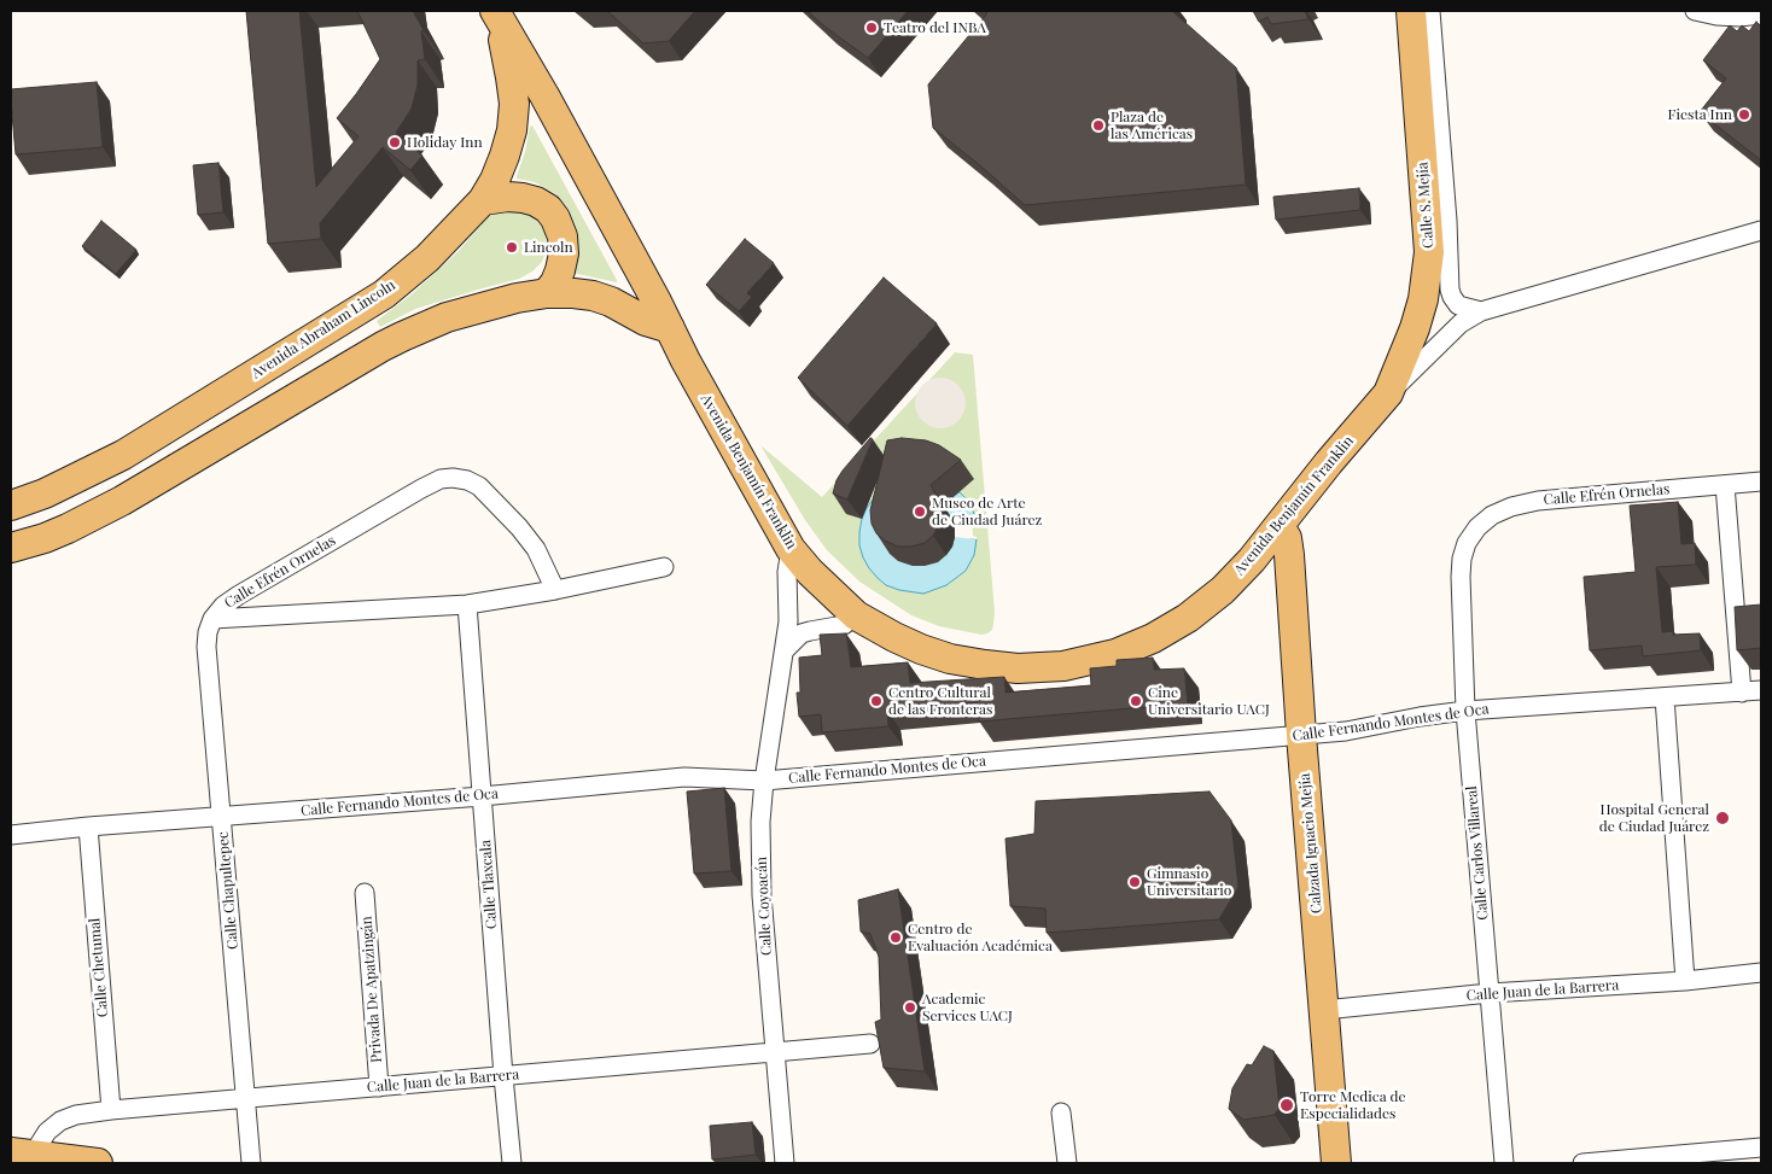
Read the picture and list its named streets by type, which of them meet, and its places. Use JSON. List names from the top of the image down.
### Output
{
  "streets": {
    "main road": [
      "Calle S. Mejía",
      "Avenida Abraham Lincoln",
      "Avenida Benjamín Franklin",
      "Calzada Ignacio Mejía"
    ],
    "street": [
      "Calle Efrén Ornelas",
      "Calle Fernando Montes de Oca",
      "Calle Carlos Villareal",
      "Calle Tlaxcala",
      "Calle Chapultepec",
      "Calle Coyoacán",
      "Calle Chetumal",
      "Privada De Apatzingán",
      "Calle Juan de la Barrera"
    ]
  },
  "crossings": [
    ["Calle S. Mejía", "Avenida Benjamín Franklin"],
    ["Avenida Abraham Lincoln", "Avenida Benjamín Franklin"],
    ["Avenida Benjamín Franklin", "Calzada Ignacio Mejía"],
    ["Avenida Benjamín Franklin", "Calle Coyoacán"],
    ["Calle Efrén Ornelas", "Calle Carlos Villareal"],
    ["Calle Efrén Ornelas", "Calle Tlaxcala"],
    ["Calle Efrén Ornelas", "Calle Chapultepec"],
    ["Calle Fernando Montes de Oca", "Calzada Ignacio Mejía"],
    ["Calle Fernando Montes de Oca", "Calle Carlos Villareal"],
    ["Calle Fernando Montes de Oca", "Calle Tlaxcala"],
    ["Calle Fernando Montes de Oca", "Calle Chapultepec"],
    ["Calle Fernando Montes de Oca", "Calle Coyoacán"],
    ["Calle Fernando Montes de Oca", "Calle Chetumal"],
    ["Calzada Ignacio Mejía", "Calle Juan de la Barrera"],
    ["Calle Carlos Villareal", "Calle Juan de la Barrera"],
    ["Calle Tlaxcala", "Calle Juan de la Barrera"],
    ["Calle Chapultepec", "Calle Juan de la Barrera"],
    ["Calle Coyoacán", "Calle Juan de la Barrera"],
    ["Calle Chetumal", "Calle Juan de la Barrera"],
    ["Privada De Apatzingán", "Calle Juan de la Barrera"]
  ],
  "places": [
    "Teatro del INBA",
    "Fiesta Inn",
    "Plaza de las Américas",
    "Holiday Inn",
    "Lincoln",
    "Museo de Arte de Ciudad Juárez",
    "Centro Cultural de las Fronteras",
    "Cine Universitario UACJ",
    "Hospital General de Ciudad Juárez",
    "Gimnasio Universitario",
    "Centro de Evaluación Académica",
    "Academic Services UACJ",
    "Torre Medica de Especialidades"
  ]
}
